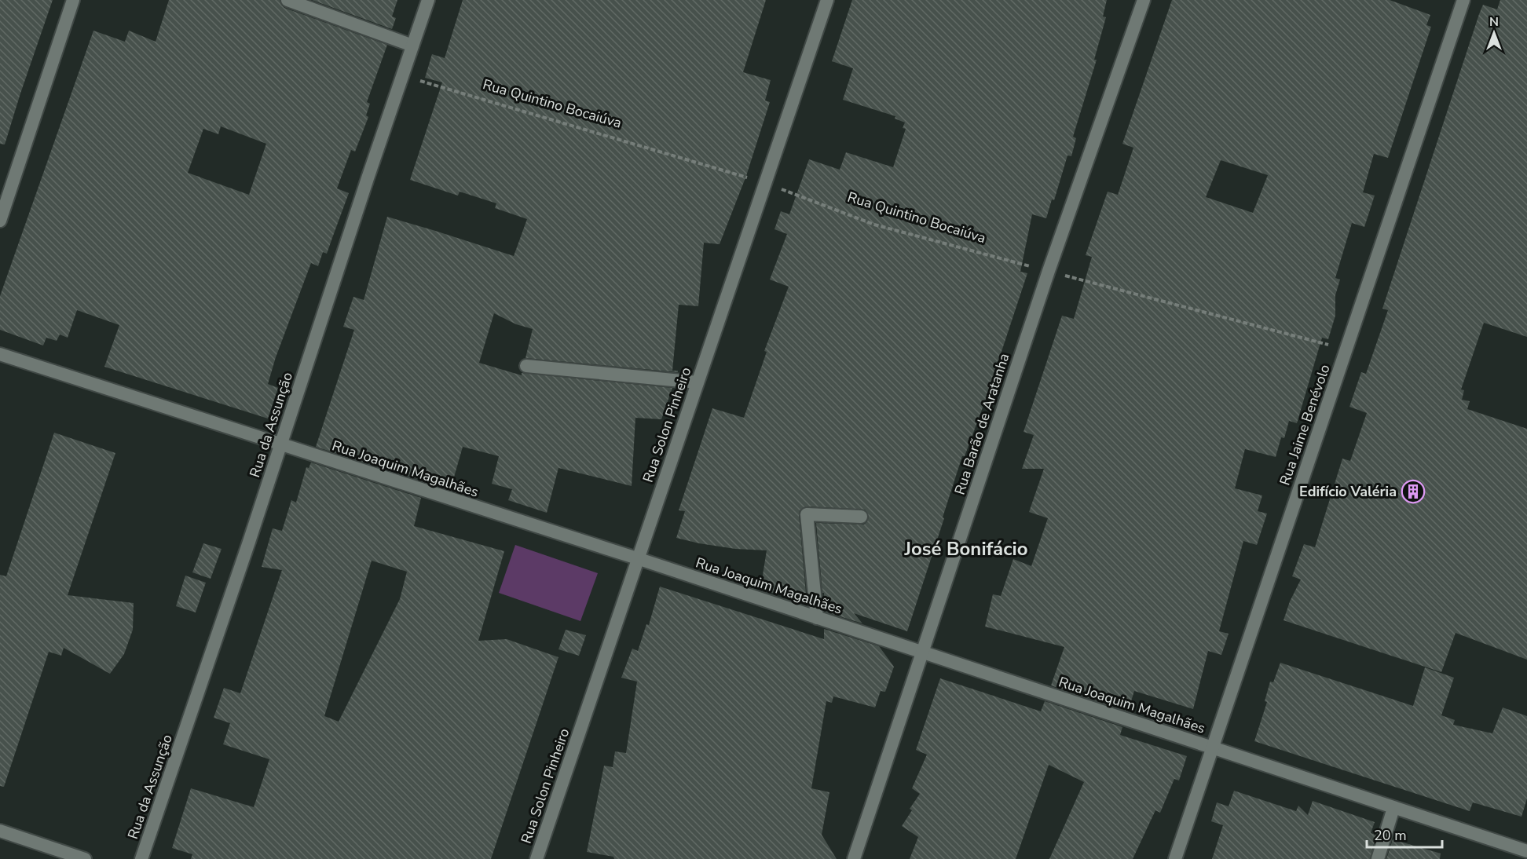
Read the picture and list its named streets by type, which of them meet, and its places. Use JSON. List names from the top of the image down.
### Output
{
  "streets": {
    "street": [
      "Rua Barão de Aratanha",
      "Rua da Assunção",
      "Rua Solon Pinheiro",
      "Rua Jaime Benévolo",
      "Rua Joaquim Magalhães"
    ],
    "path": ["Rua Quintino Bocaiúva"]
  },
  "crossings": [
    ["Rua Quintino Bocaiúva", "Rua Barão de Aratanha"],
    ["Rua Quintino Bocaiúva", "Rua da Assunção"],
    ["Rua Quintino Bocaiúva", "Rua Solon Pinheiro"],
    ["Rua Quintino Bocaiúva", "Rua Jaime Benévolo"],
    ["Rua Barão de Aratanha", "Rua Joaquim Magalhães"],
    ["Rua da Assunção", "Rua Joaquim Magalhães"],
    ["Rua Solon Pinheiro", "Rua Joaquim Magalhães"],
    ["Rua Jaime Benévolo", "Rua Joaquim Magalhães"]
  ],
  "districts": ["José Bonifácio"],
  "places": {
    "building": ["Edifício Valéria"]
  },
  "scale_bar": "20 m",
  "north": "top"
}
